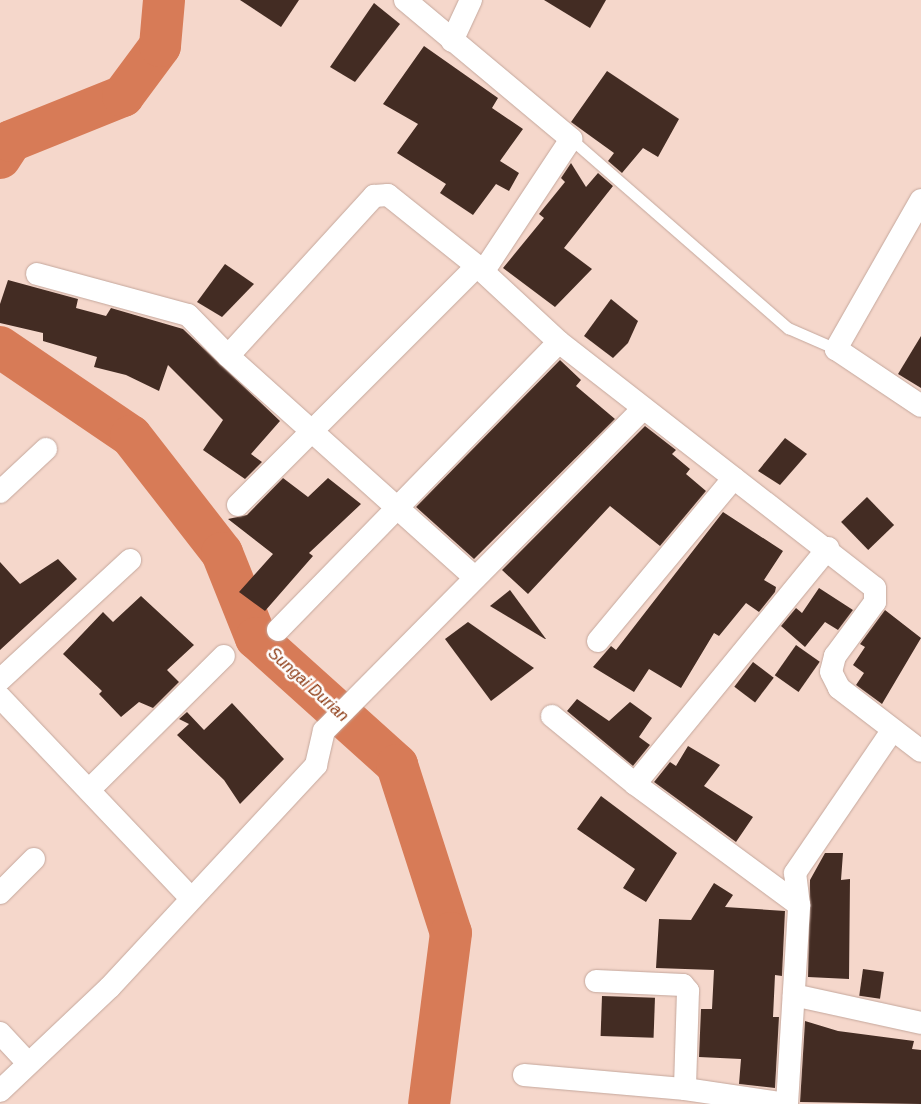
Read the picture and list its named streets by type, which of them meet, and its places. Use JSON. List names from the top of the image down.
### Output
{
  "water": ["Sungai Durian"]
}
